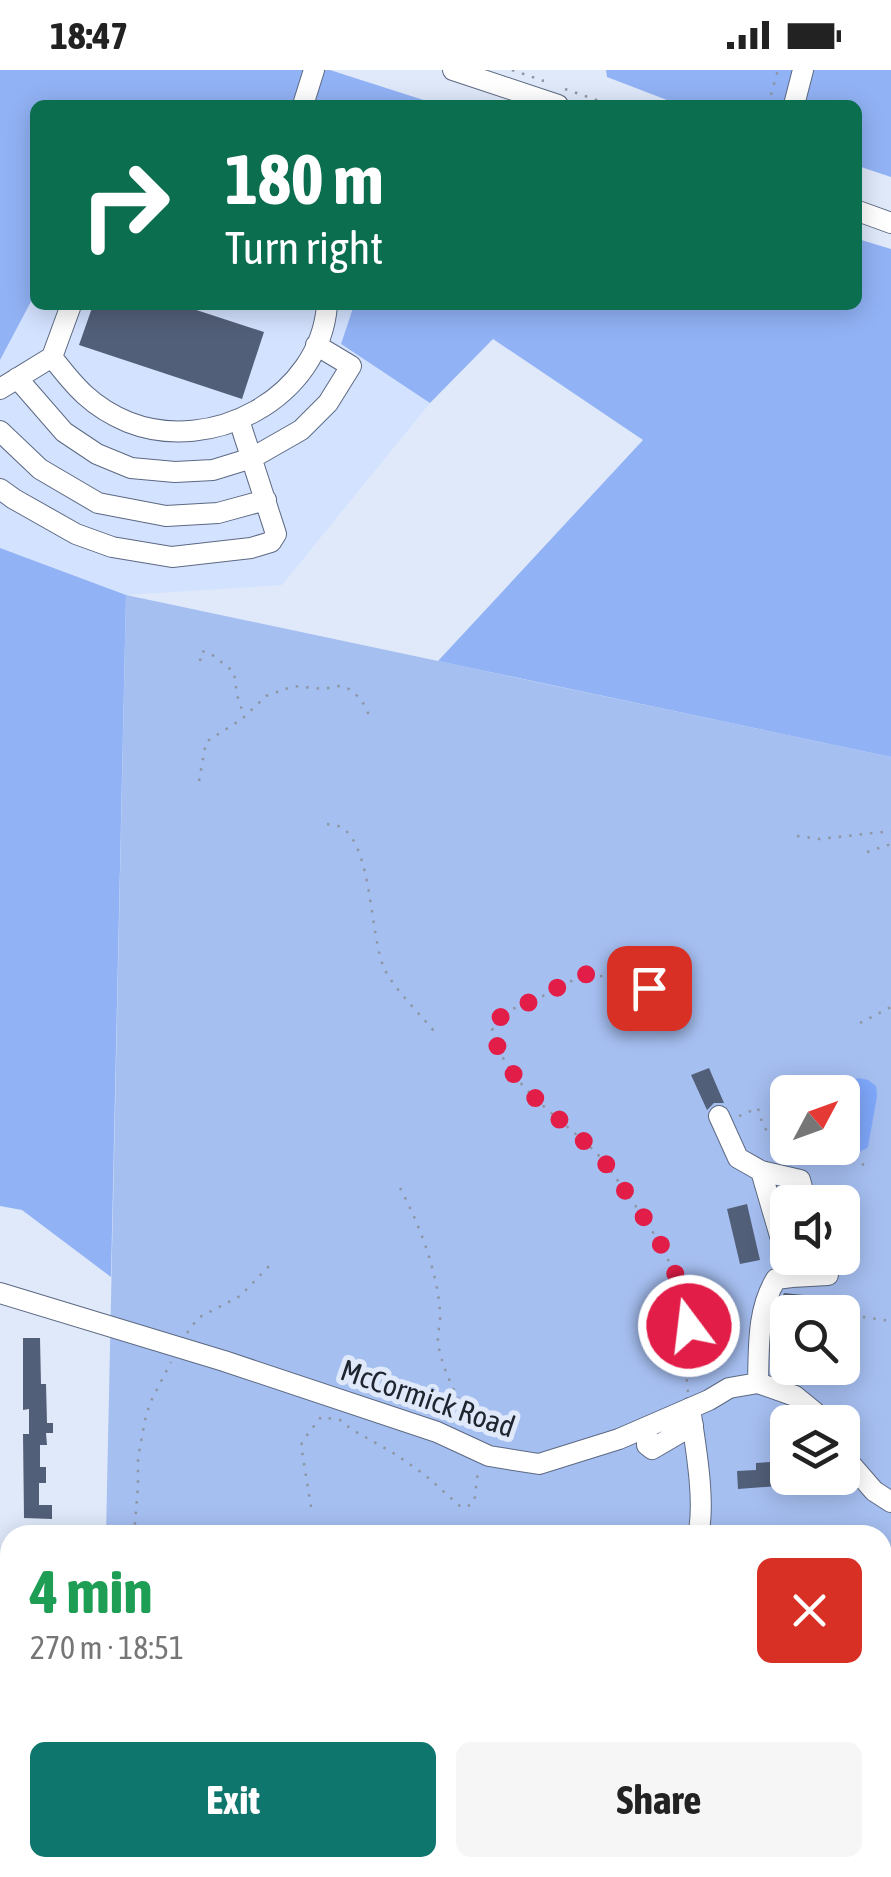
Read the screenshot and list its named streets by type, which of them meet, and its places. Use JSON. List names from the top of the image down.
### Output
{
  "streets": {
    "street": ["McCormick Road"]
  },
  "north": "top right",
  "page": {
    "status": "18:47",
    "turn": ["180 m", "Turn right"],
    "heading": ["4 min", "270 m · 18:51"],
    "buttons": ["Exit", "Share"]
  }
}
